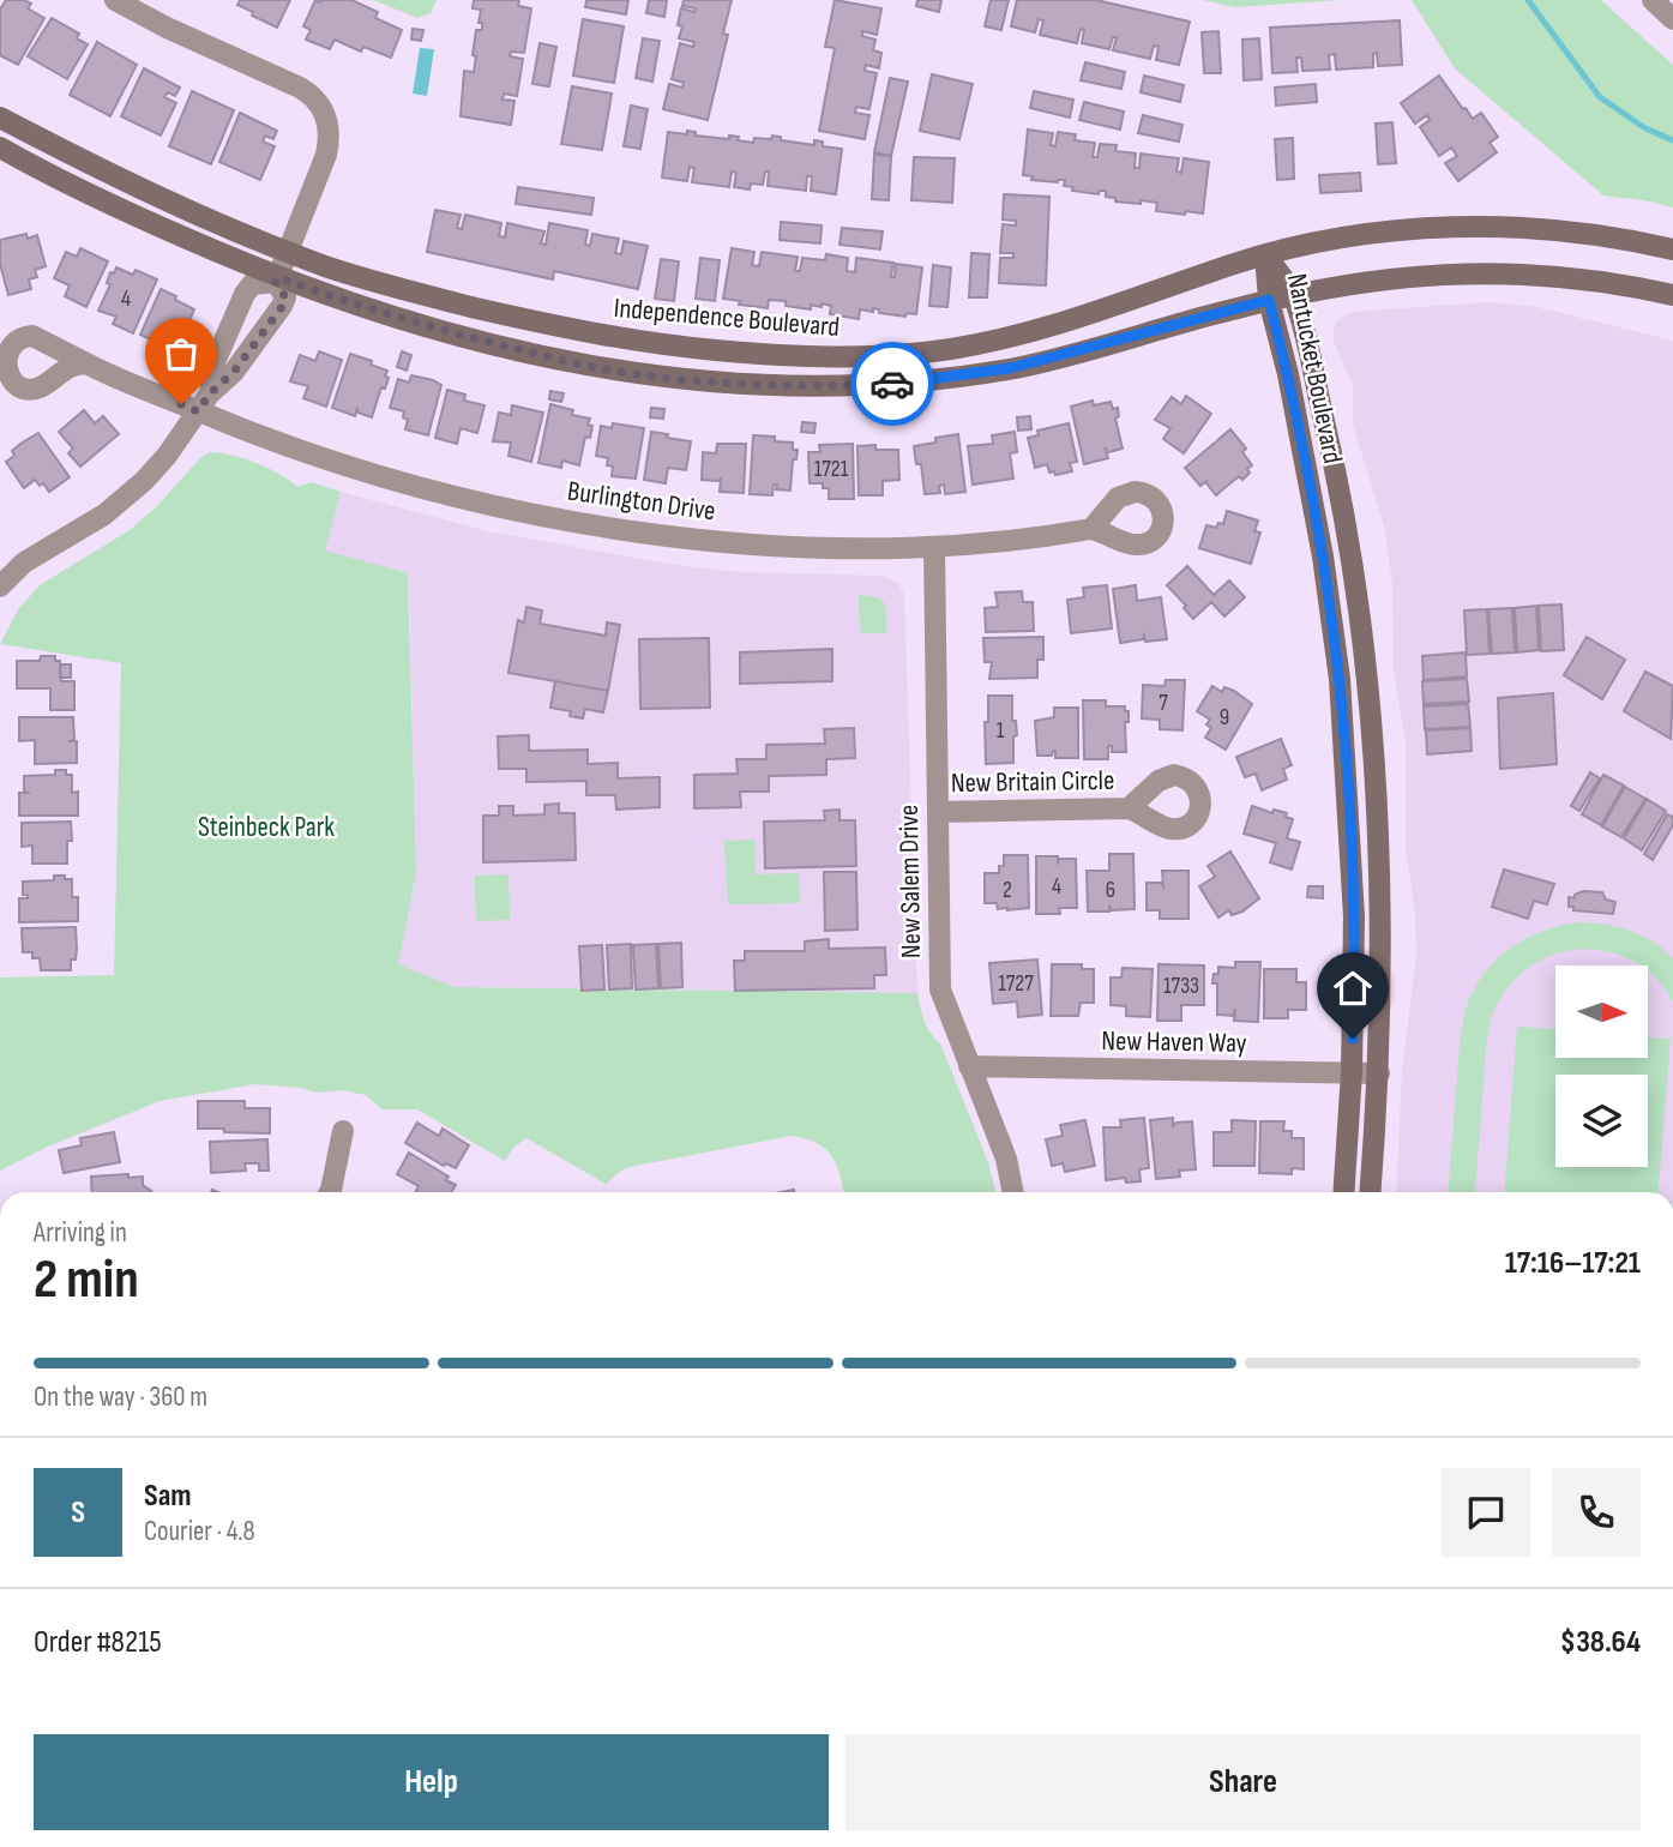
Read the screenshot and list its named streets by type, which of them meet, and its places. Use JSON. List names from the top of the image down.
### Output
{
  "streets": {
    "street": [
      "Independence Boulevard",
      "Nantucket Boulevard",
      "Burlington Drive",
      "New Britain Circle",
      "New Salem Drive",
      "New Haven Way"
    ]
  },
  "crossings": [
    ["Independence Boulevard", "Nantucket Boulevard"],
    ["Nantucket Boulevard", "New Haven Way"],
    ["Burlington Drive", "New Salem Drive"],
    ["New Britain Circle", "New Salem Drive"],
    ["New Salem Drive", "New Haven Way"]
  ],
  "parks": ["Steinbeck Park"],
  "house_numbers": [
    "4",
    "1721",
    "7",
    "9",
    "1",
    "4",
    "2",
    "6",
    "1727",
    "1733"
  ],
  "north": "right",
  "page": {
    "heading": ["2 min", "Arriving in", "17:16–17:21"],
    "panel": [
      "Sam",
      "Courier · 4.8",
      "Order #8215",
      "$38.64"
    ],
    "bar": "On the way · 360 m",
    "round": "S",
    "buttons": ["Help", "Share"]
  }
}
